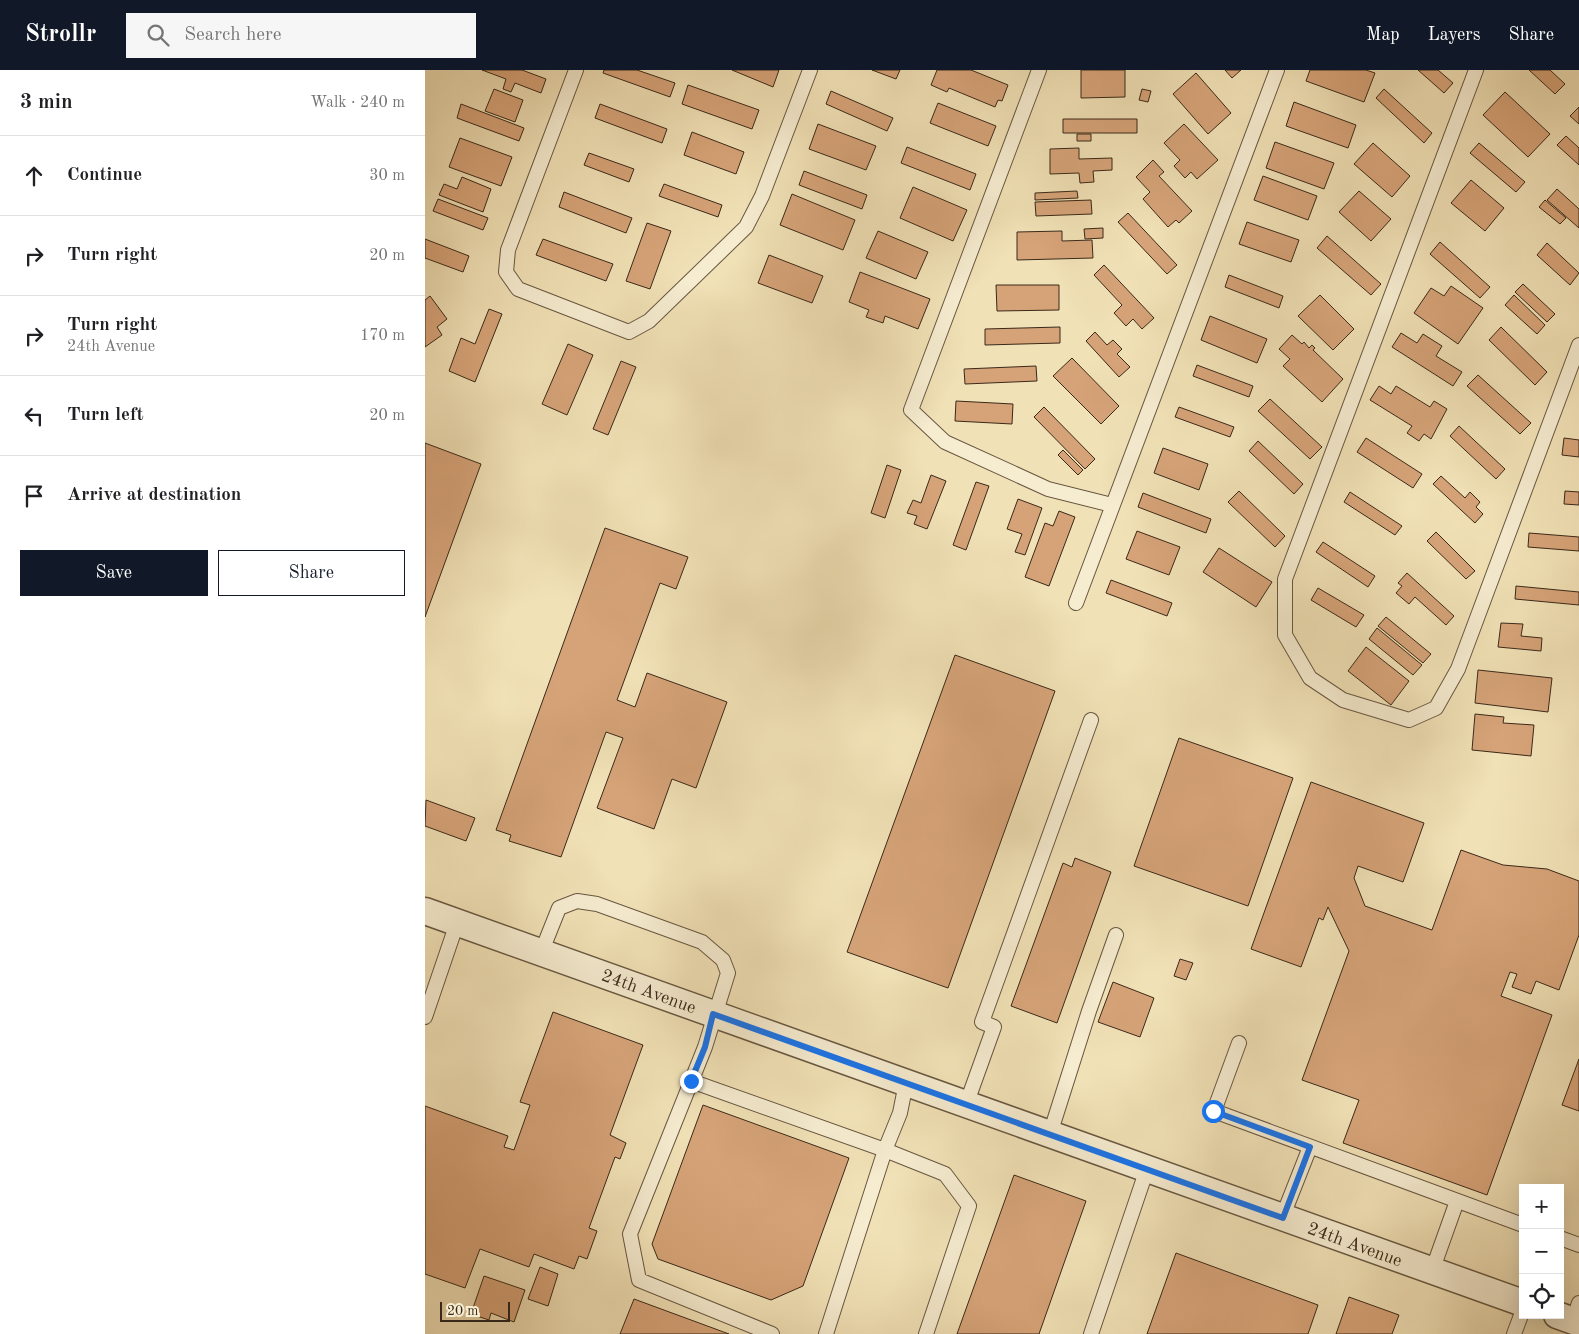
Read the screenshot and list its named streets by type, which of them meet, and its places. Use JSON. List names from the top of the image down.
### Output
{
  "streets": {
    "street": ["24th Avenue"]
  },
  "scale_bar": "20 m",
  "page": {
    "header": "Strollr",
    "search": "Search here",
    "nav": ["Map", "Layers", "Share"],
    "heading": ["3 min", "Walk · 240 m"],
    "list": [
      ["Continue", "30 m"],
      ["Turn right", "20 m"],
      ["Turn right", "24th Avenue", "170 m"],
      ["Turn left", "20 m"],
      "Arrive at destination"
    ],
    "buttons": ["Save", "Share"],
    "map_buttons": ["+", "−"],
    "scale": "20 m"
  }
}
